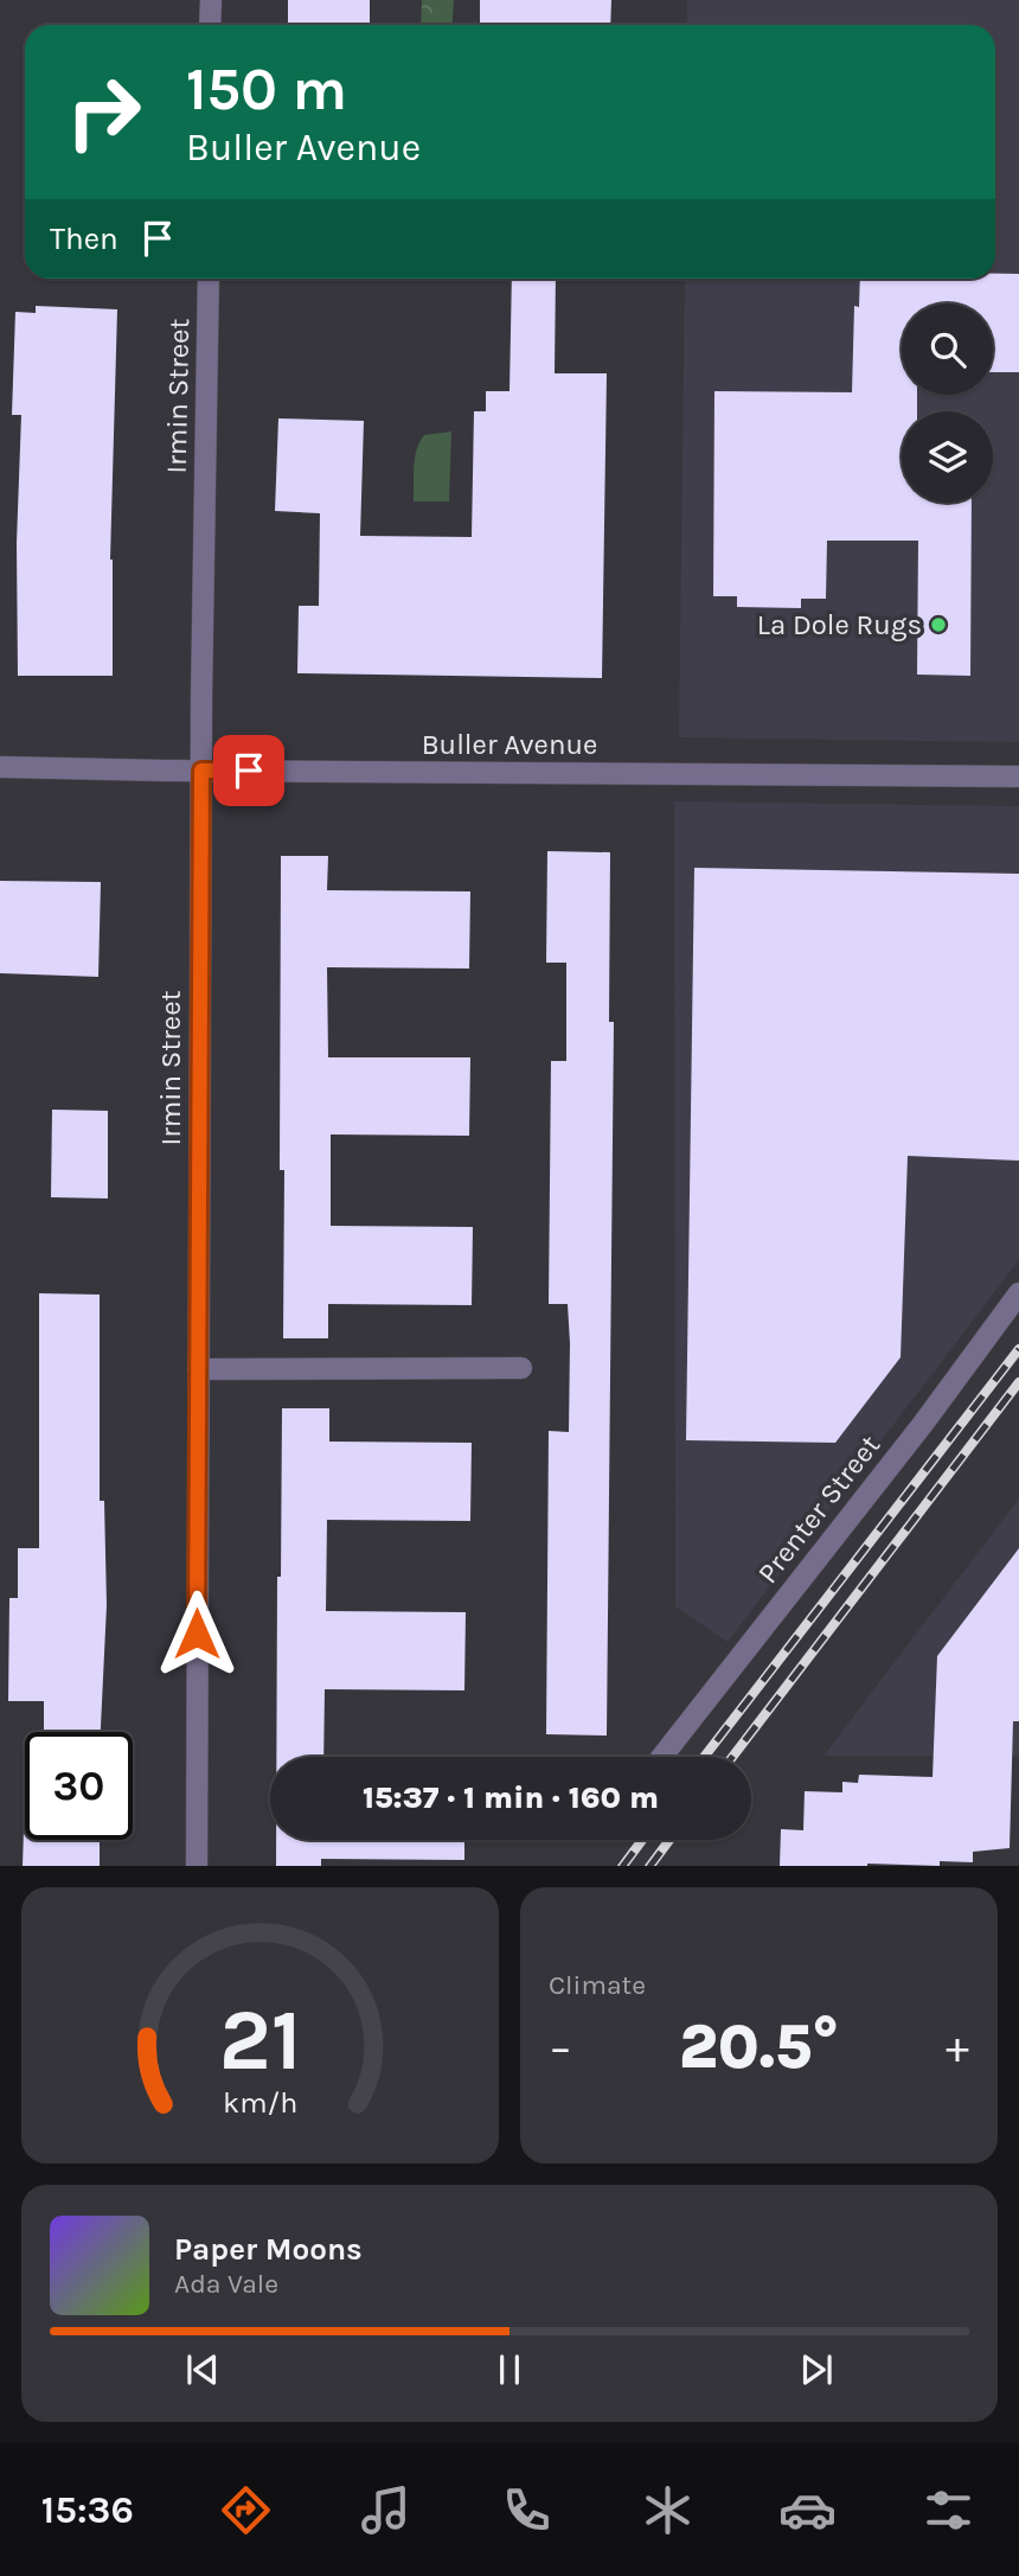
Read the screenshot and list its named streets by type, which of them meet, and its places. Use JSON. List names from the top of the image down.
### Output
{
  "streets": {
    "street": ["Irmin Street", "Buller Avenue", "Prenter Street"]
  },
  "crossings": [
    ["Irmin Street", "Buller Avenue"]
  ],
  "places": ["La Dole Rugs"],
  "page": {
    "turn": ["150 m", "Buller Avenue"],
    "then": "Then",
    "limit": "30",
    "trip": "15:37 · 1 min · 160 m",
    "tile": "Climate",
    "heat": ["−", "20.5°", "+"],
    "song": ["Paper Moons", "Ada Vale"],
    "tabs": "15:36",
    "gauge": ["21", "km/h"]
  }
}
